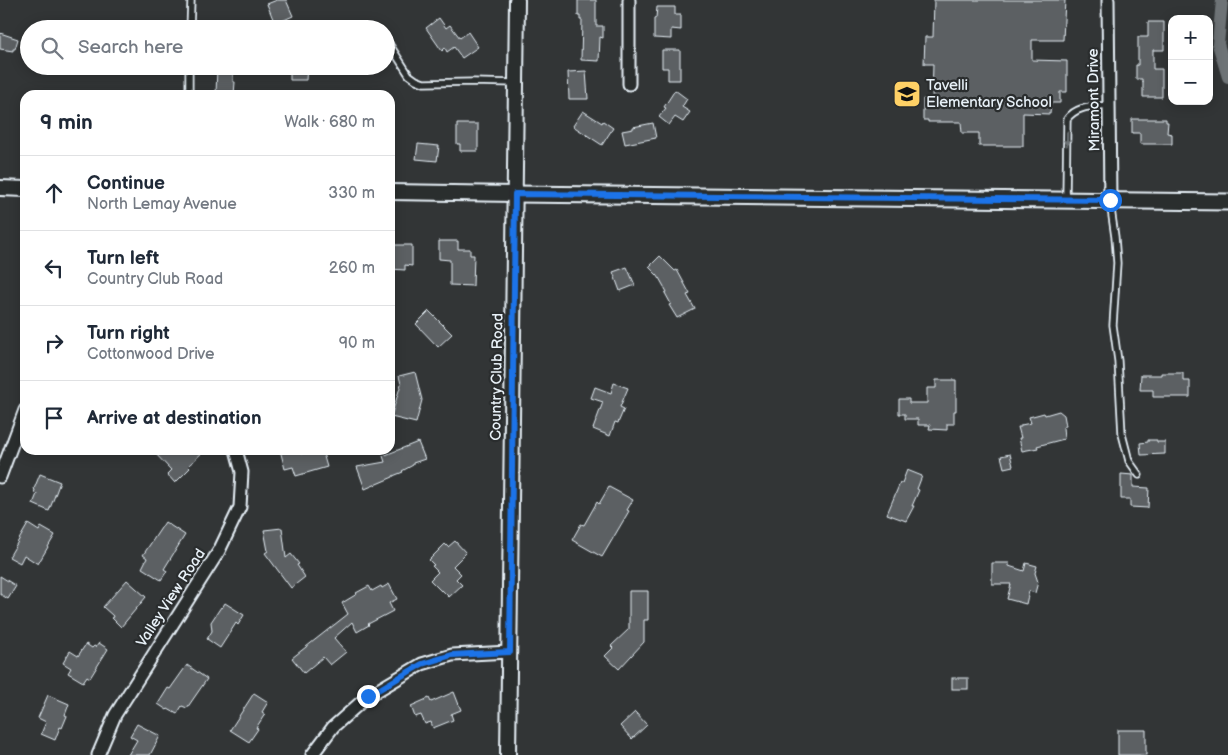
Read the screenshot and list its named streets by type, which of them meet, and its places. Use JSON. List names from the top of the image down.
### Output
{
  "streets": {
    "street": ["Miramont Drive", "Country Club Road", "Valley View Road"]
  },
  "places": {
    "school or university": ["Tavelli Elementary School"]
  },
  "page": {
    "map_buttons": ["+", "−"],
    "search": "Search here",
    "heading": ["9 min", "Walk · 680 m"],
    "list": [
      ["Continue", "North Lemay Avenue", "330 m"],
      ["Turn left", "Country Club Road", "260 m"],
      ["Turn right", "Cottonwood Drive", "90 m"],
      "Arrive at destination"
    ]
  }
}
